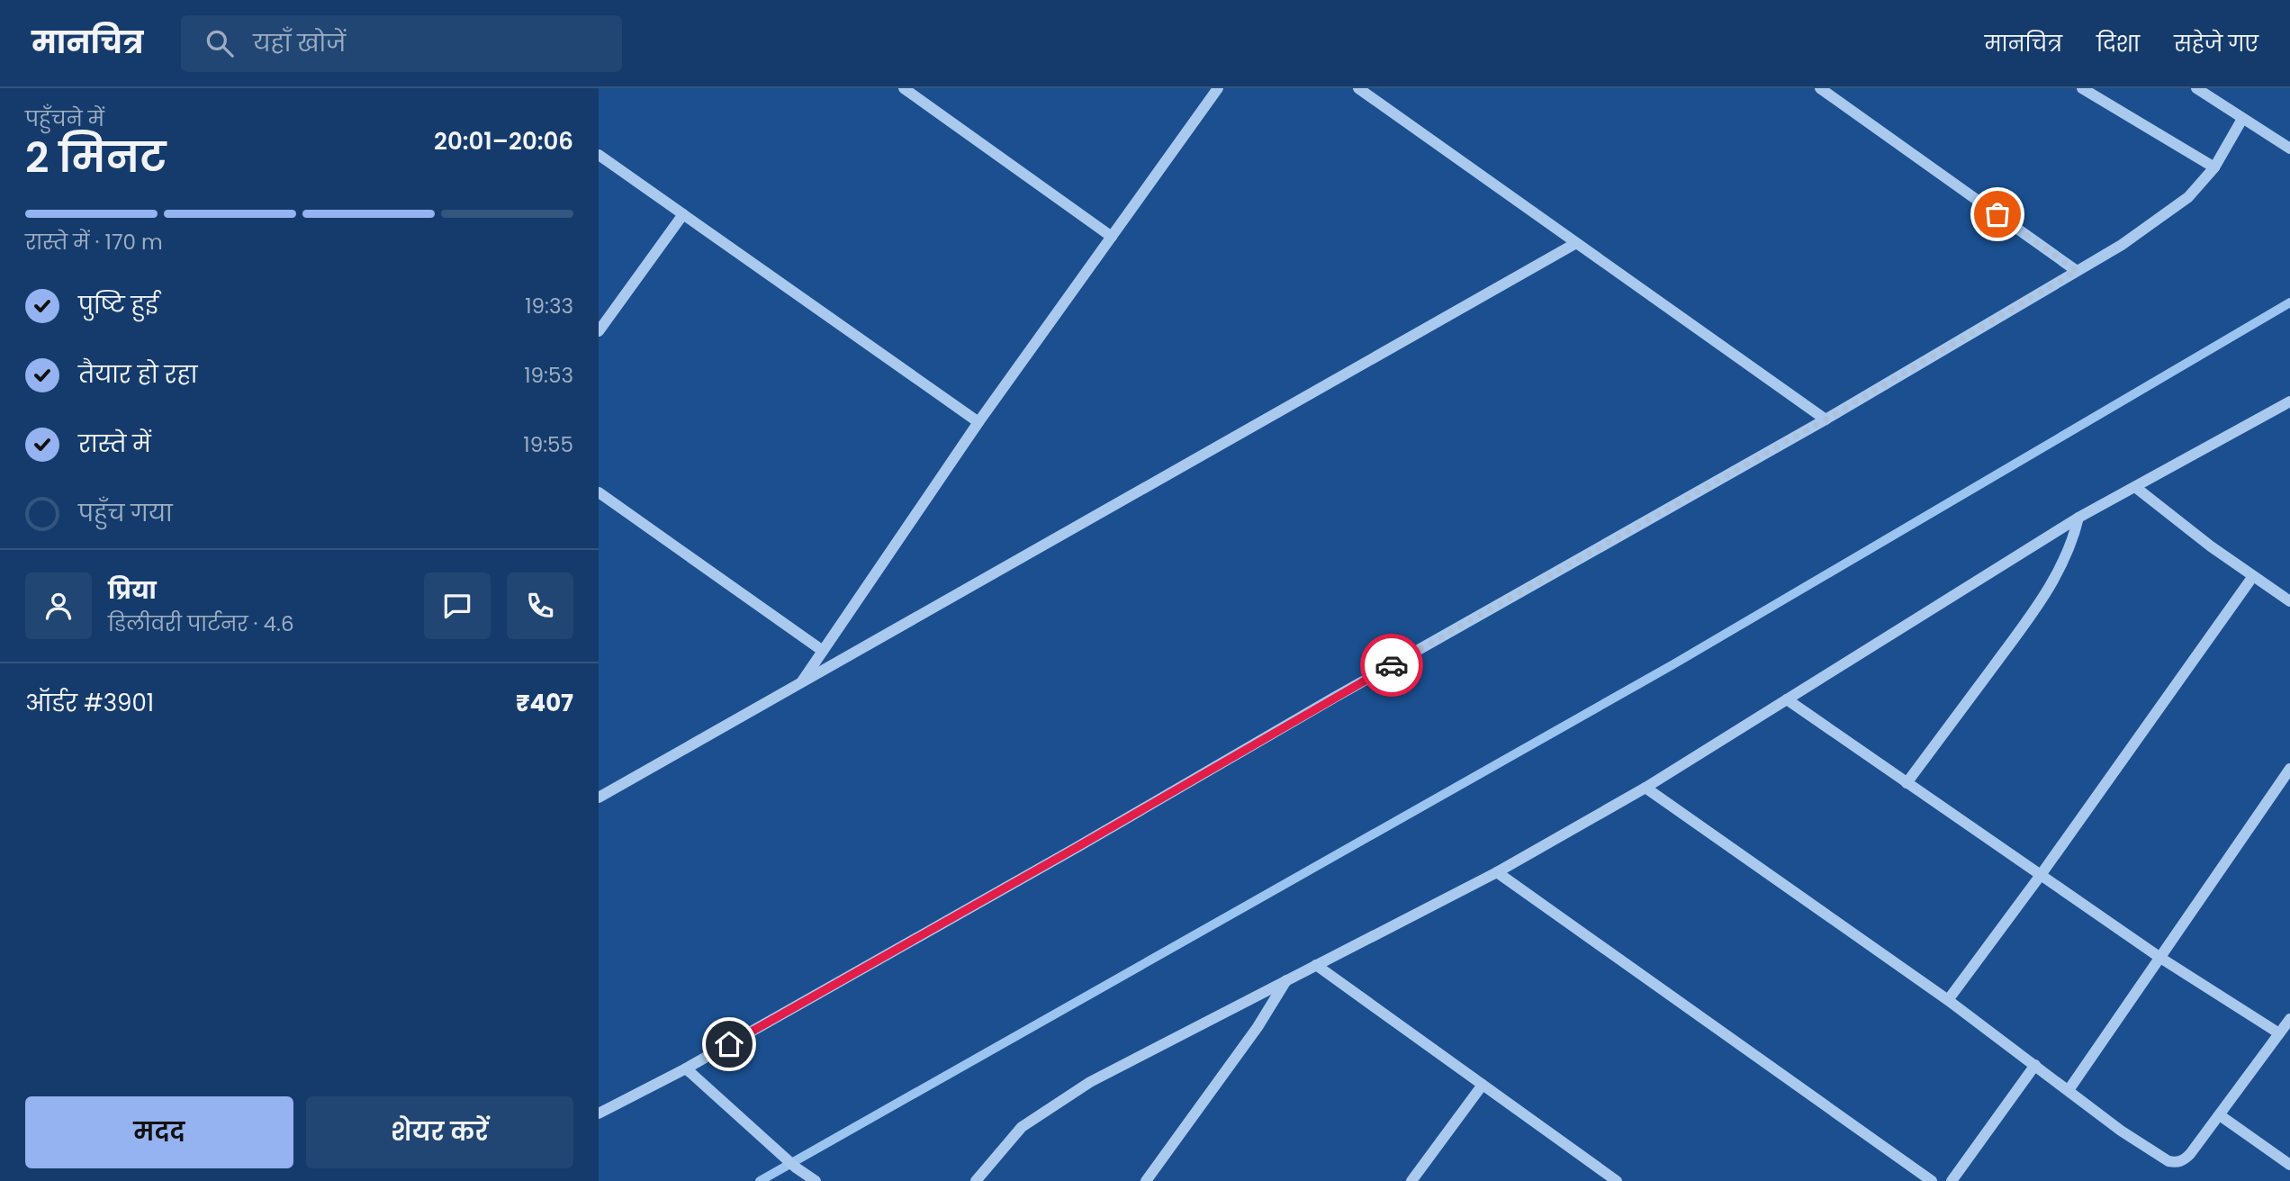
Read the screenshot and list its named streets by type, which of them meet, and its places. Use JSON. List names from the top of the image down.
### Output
{
  "page": {
    "header": "मानचित्र",
    "search": "यहाँ खोजें",
    "nav": ["मानचित्र", "दिशा", "सहेजे गए"],
    "heading": ["2 मिनट", "पहुँचने में", "20:01–20:06"],
    "panel": [
      "प्रिया",
      "डिलीवरी पार्टनर · 4.6",
      "ऑर्डर #3901",
      "₹407"
    ],
    "bar": "रास्ते में · 170 m",
    "list": [
      ["पुष्टि हुई", "19:33"],
      ["तैयार हो रहा", "19:53"],
      ["रास्ते में", "19:55"],
      "पहुँच गया"
    ],
    "buttons": ["मदद", "शेयर करें"]
  }
}
